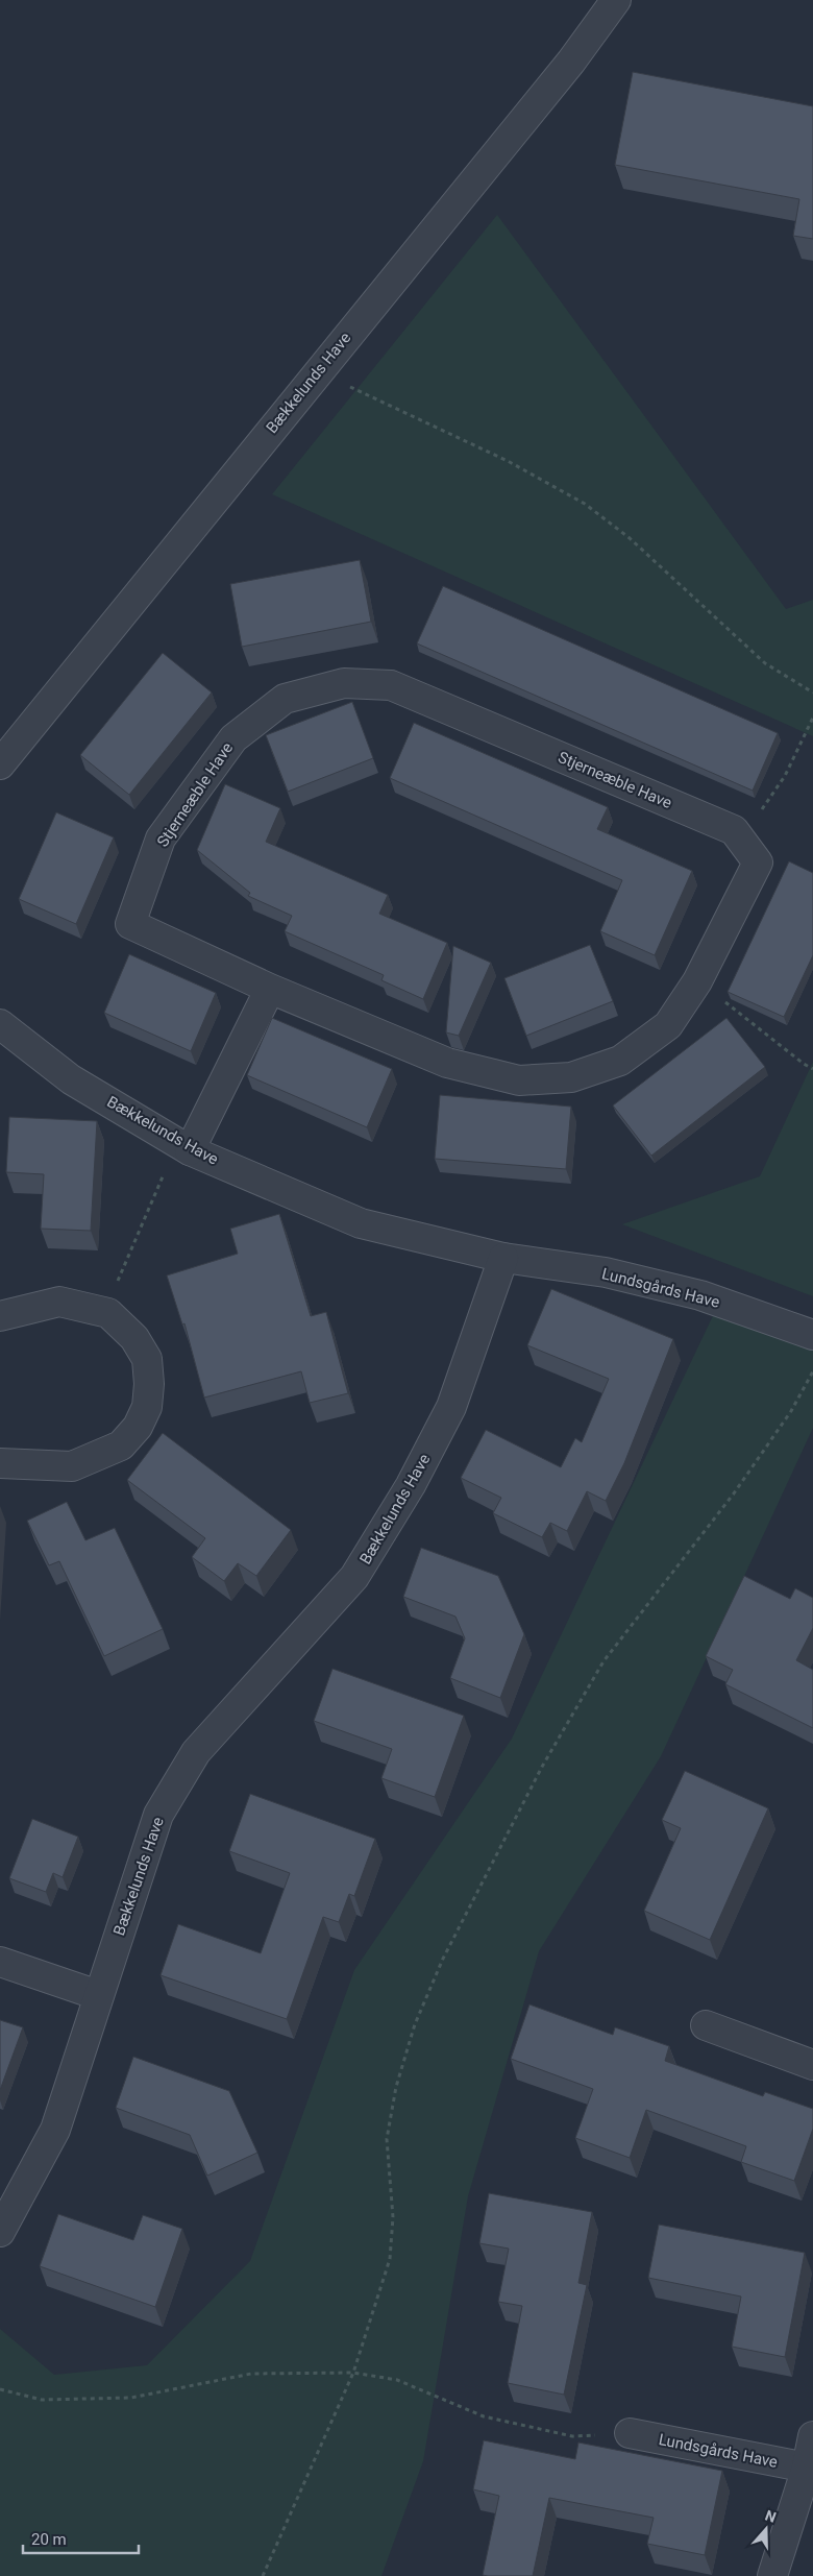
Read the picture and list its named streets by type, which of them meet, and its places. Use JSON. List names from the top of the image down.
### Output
{
  "streets": {
    "street": ["Bækkelunds Have", "Stjerneæble Have", "Lundsgårds Have"]
  },
  "crossings": [
    ["Bækkelunds Have", "Lundsgårds Have"]
  ],
  "scale_bar": "20 m",
  "north": "top"
}
